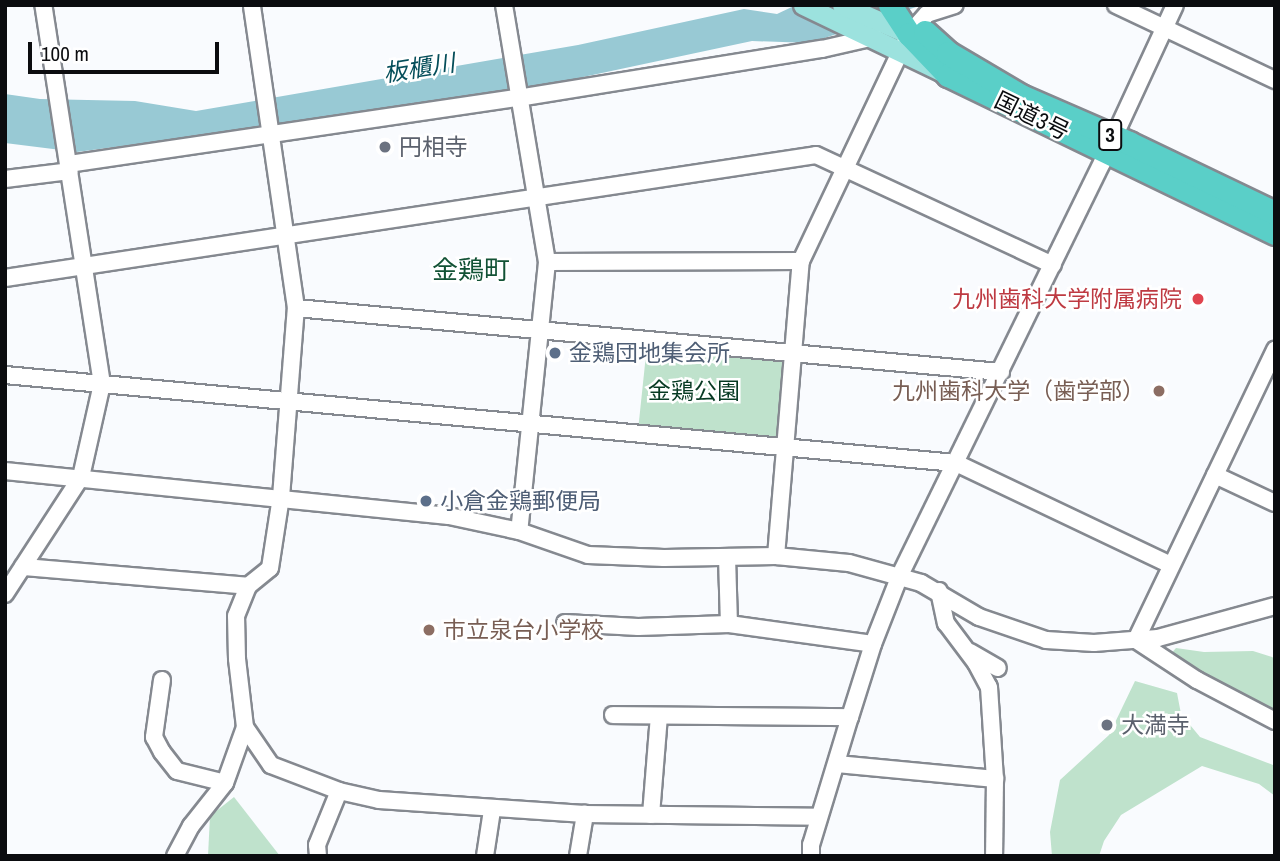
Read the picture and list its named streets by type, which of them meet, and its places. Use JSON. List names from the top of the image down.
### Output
{
  "streets": {
    "highway": ["国道3号", "3"]
  },
  "districts": ["金鶏町"],
  "water": ["板櫃川"],
  "parks": ["金鶏公園"],
  "places": [
    "円相寺",
    "九州歯科大学附属病院",
    "金鶏団地集会所",
    "九州歯科大学（歯学部）",
    "小倉金鶏郵便局",
    "市立泉台小学校",
    "大満寺"
  ],
  "scale_bar": "100 m"
}
